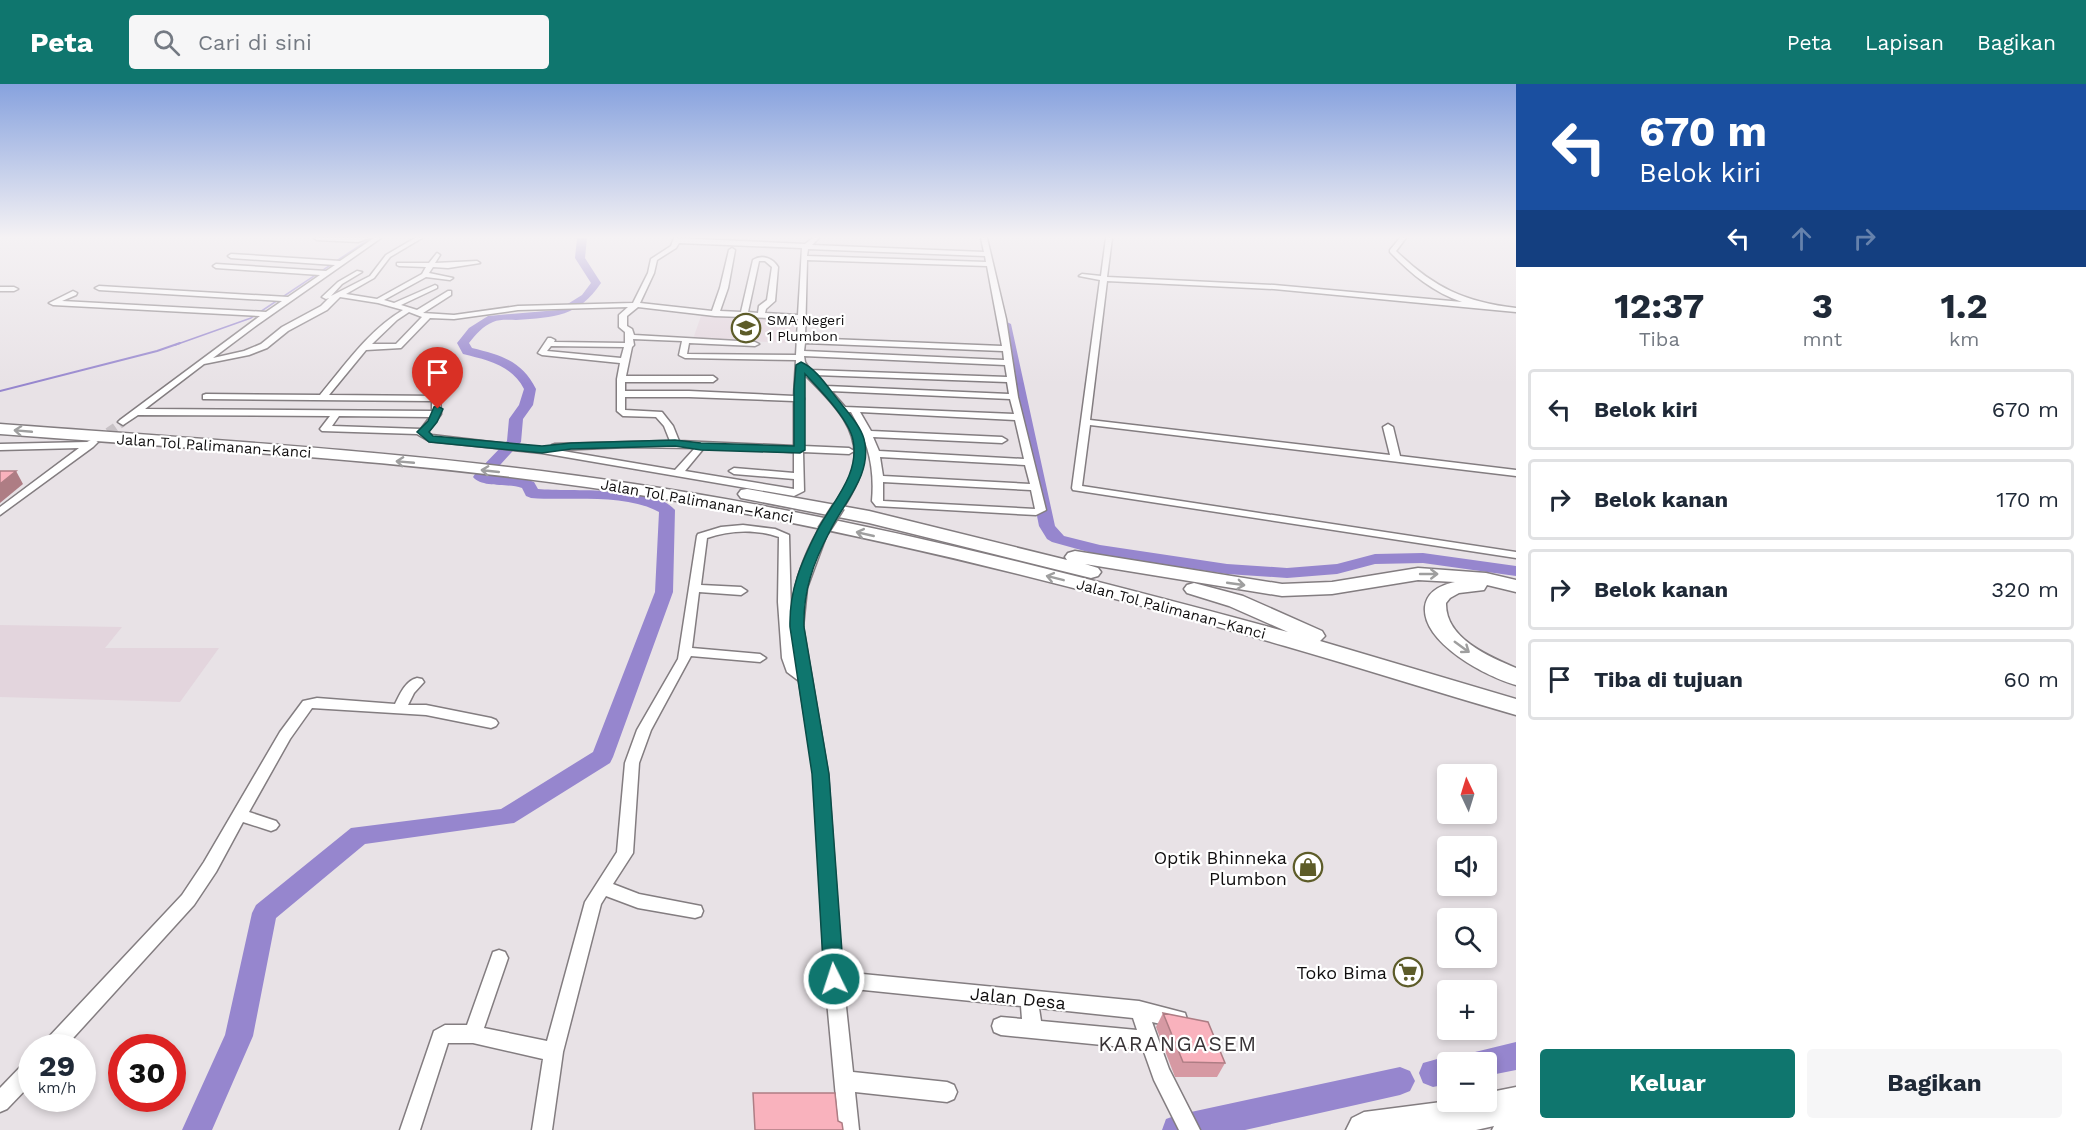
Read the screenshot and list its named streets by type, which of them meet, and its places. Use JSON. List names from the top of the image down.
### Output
{
  "streets": {
    "highway": ["Jalan Tol Palimanan–Kanci"],
    "street": ["Jalan Desa"]
  },
  "districts": ["KARANGASEM"],
  "places": {
    "school or university": ["SMA Negeri 1 Plumbon"],
    "shop": ["Optik Bhinneka Plumbon"],
    "supermarket": ["Toko Bima"]
  },
  "north": "top",
  "page": {
    "header": "Peta",
    "search": "Cari di sini",
    "nav": ["Peta", "Lapisan", "Bagikan"],
    "turn": ["670 m", "Belok kiri"],
    "eta": [
      "12:37",
      "Tiba",
      "3",
      "mnt",
      "1.2",
      "km"
    ],
    "list": [
      {
        "name": "Belok kiri",
        "value": "670 m"
      },
      {
        "name": "Belok kanan",
        "value": "170 m"
      },
      {
        "name": "Belok kanan",
        "value": "320 m"
      },
      {
        "name": "Tiba di tujuan",
        "value": "60 m"
      }
    ],
    "map_buttons": ["+", "−"],
    "speed": "29 km/h",
    "limit": "30",
    "buttons": ["Keluar", "Bagikan"]
  }
}
